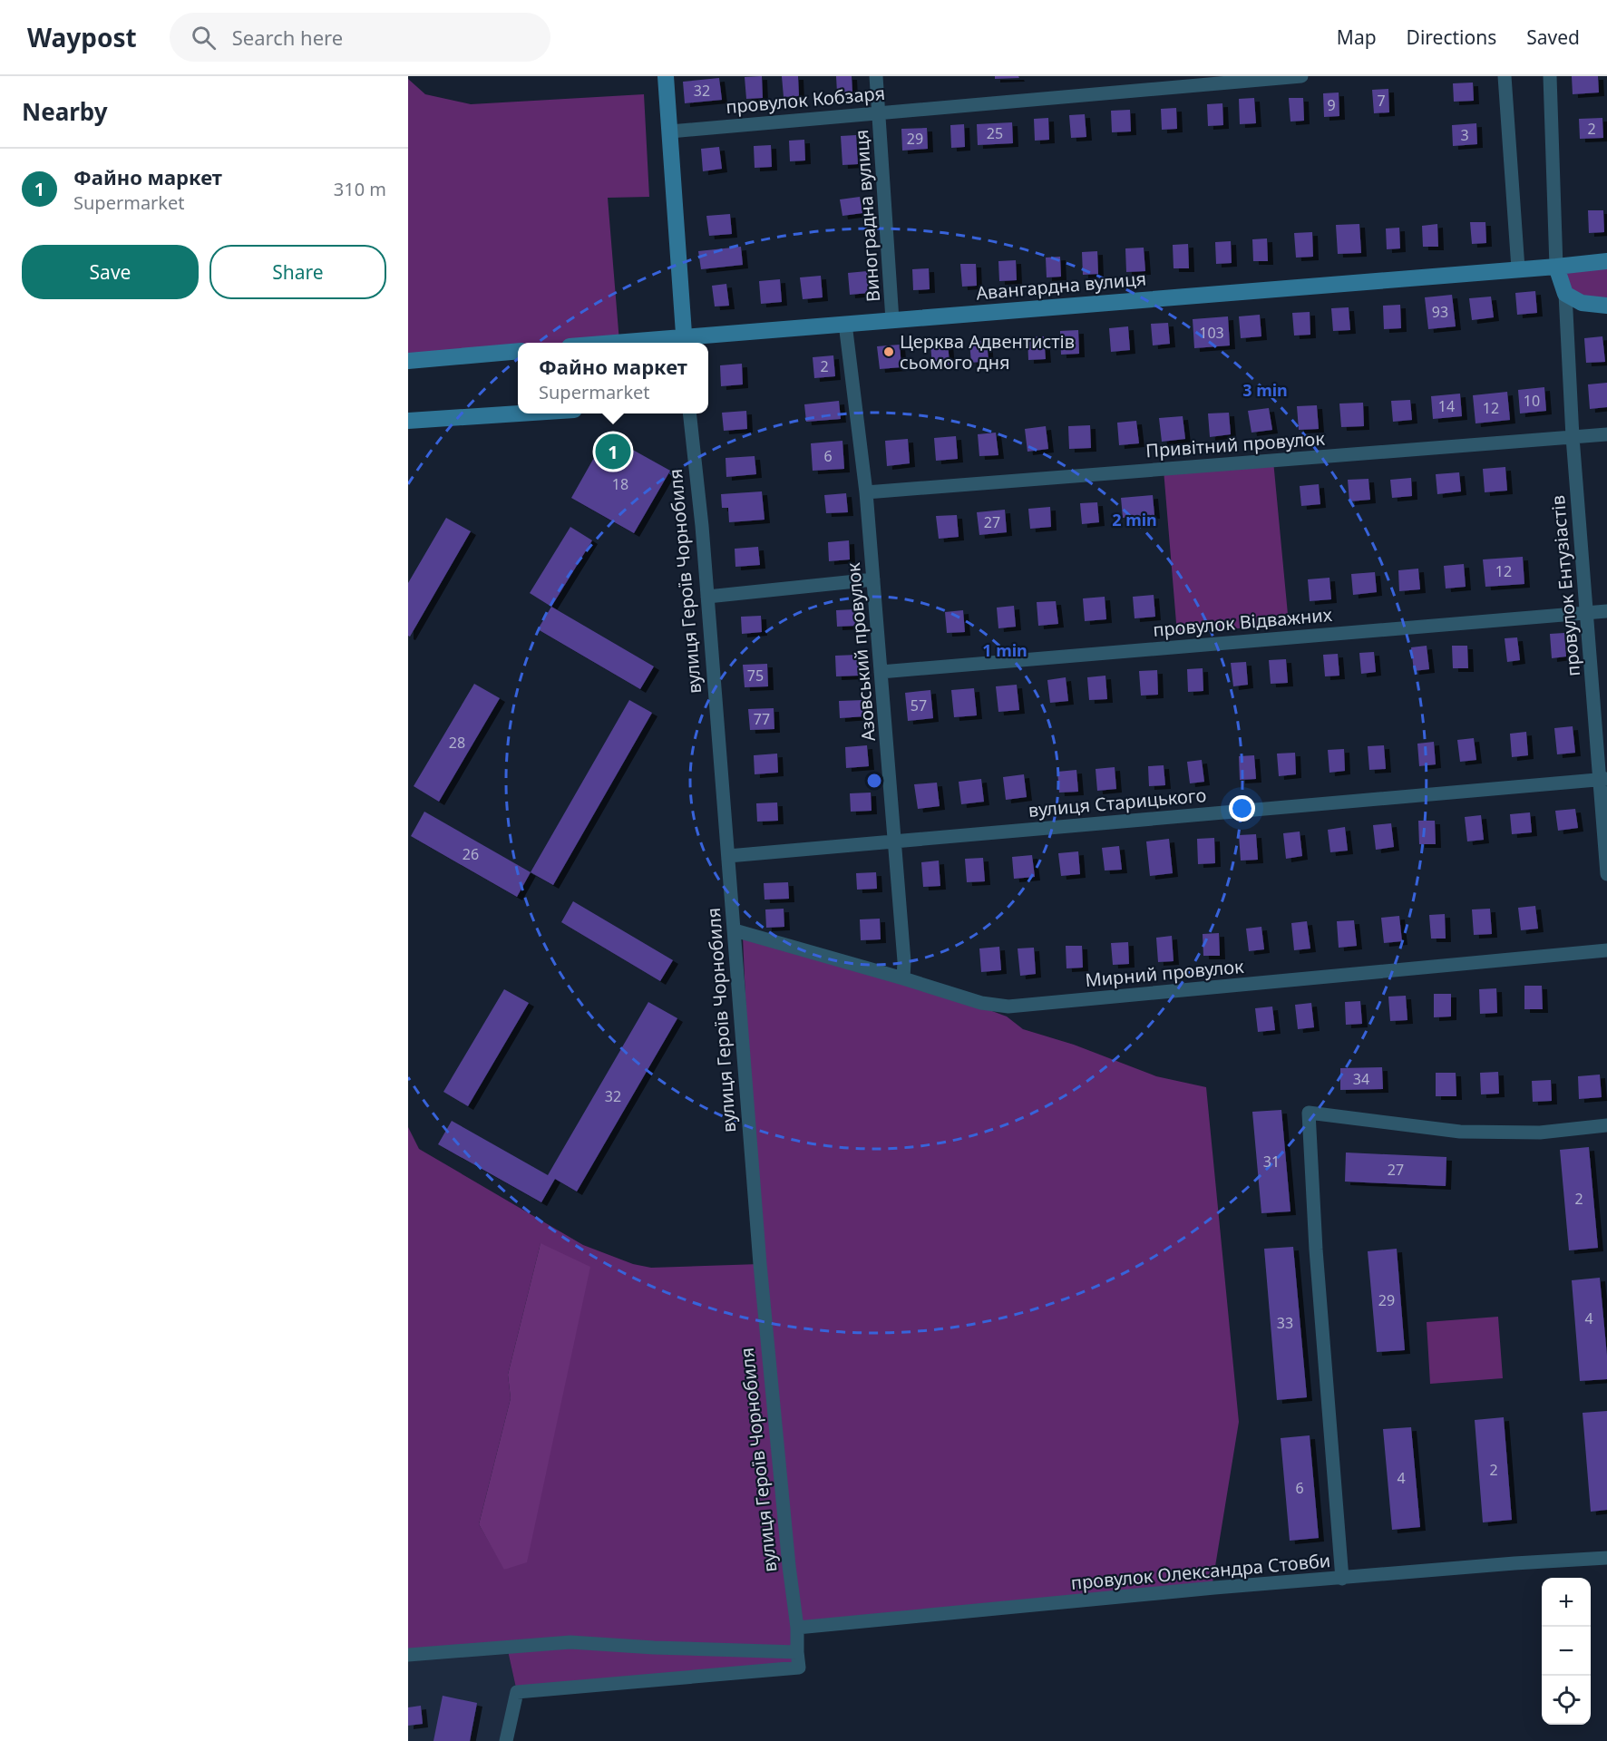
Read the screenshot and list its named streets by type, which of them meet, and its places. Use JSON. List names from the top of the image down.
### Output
{
  "streets": {
    "street": [
      "провулок Кобзаря",
      "Виноградна вулиця",
      "Авангардна вулиця",
      "Привітний провулок",
      "вулиця Героїв Чорнобиля",
      "провулок Ентузіастів",
      "провулок Відважних",
      "Азовський провулок",
      "вулиця Старицького",
      "Мирний провулок",
      "провулок Олександра Стовби"
    ]
  },
  "crossings": [
    ["провулок Кобзаря", "Виноградна вулиця"],
    ["Виноградна вулиця", "Авангардна вулиця"],
    ["Авангардна вулиця", "Азовський провулок"],
    ["Привітний провулок", "провулок Ентузіастів"],
    ["Привітний провулок", "Азовський провулок"],
    ["вулиця Героїв Чорнобиля", "вулиця Старицького"],
    ["вулиця Героїв Чорнобиля", "Мирний провулок"],
    ["вулиця Героїв Чорнобиля", "провулок Олександра Стовби"],
    ["провулок Ентузіастів", "провулок Відважних"],
    ["провулок Ентузіастів", "вулиця Старицького"],
    ["провулок Відважних", "Азовський провулок"],
    ["Азовський провулок", "вулиця Старицького"],
    ["Азовський провулок", "Мирний провулок"]
  ],
  "places": ["Церква Адвентистів сьомого дня"],
  "house_numbers": [
    "32",
    "7",
    "9",
    "2",
    "25",
    "3",
    "29",
    "93",
    "103",
    "2",
    "10",
    "14",
    "12",
    "6",
    "18",
    "27",
    "12",
    "75",
    "57",
    "77",
    "28",
    "26",
    "34",
    "32",
    "31",
    "27",
    "2",
    "29",
    "4",
    "33",
    "2",
    "4",
    "6"
  ],
  "page": {
    "header": "Waypost",
    "search": "Search here",
    "nav": ["Map", "Directions", "Saved"],
    "heading": "Nearby",
    "list": [
      {
        "mark": "1",
        "name": "Файно маркет",
        "note": "Supermarket",
        "value": "310 m"
      }
    ],
    "buttons": ["Save", "Share"],
    "popup": ["Файно маркет", "Supermarket"],
    "pins": "1",
    "map_buttons": ["+", "−"]
  },
  "rings": ["3 min", "2 min", "1 min"]
}
